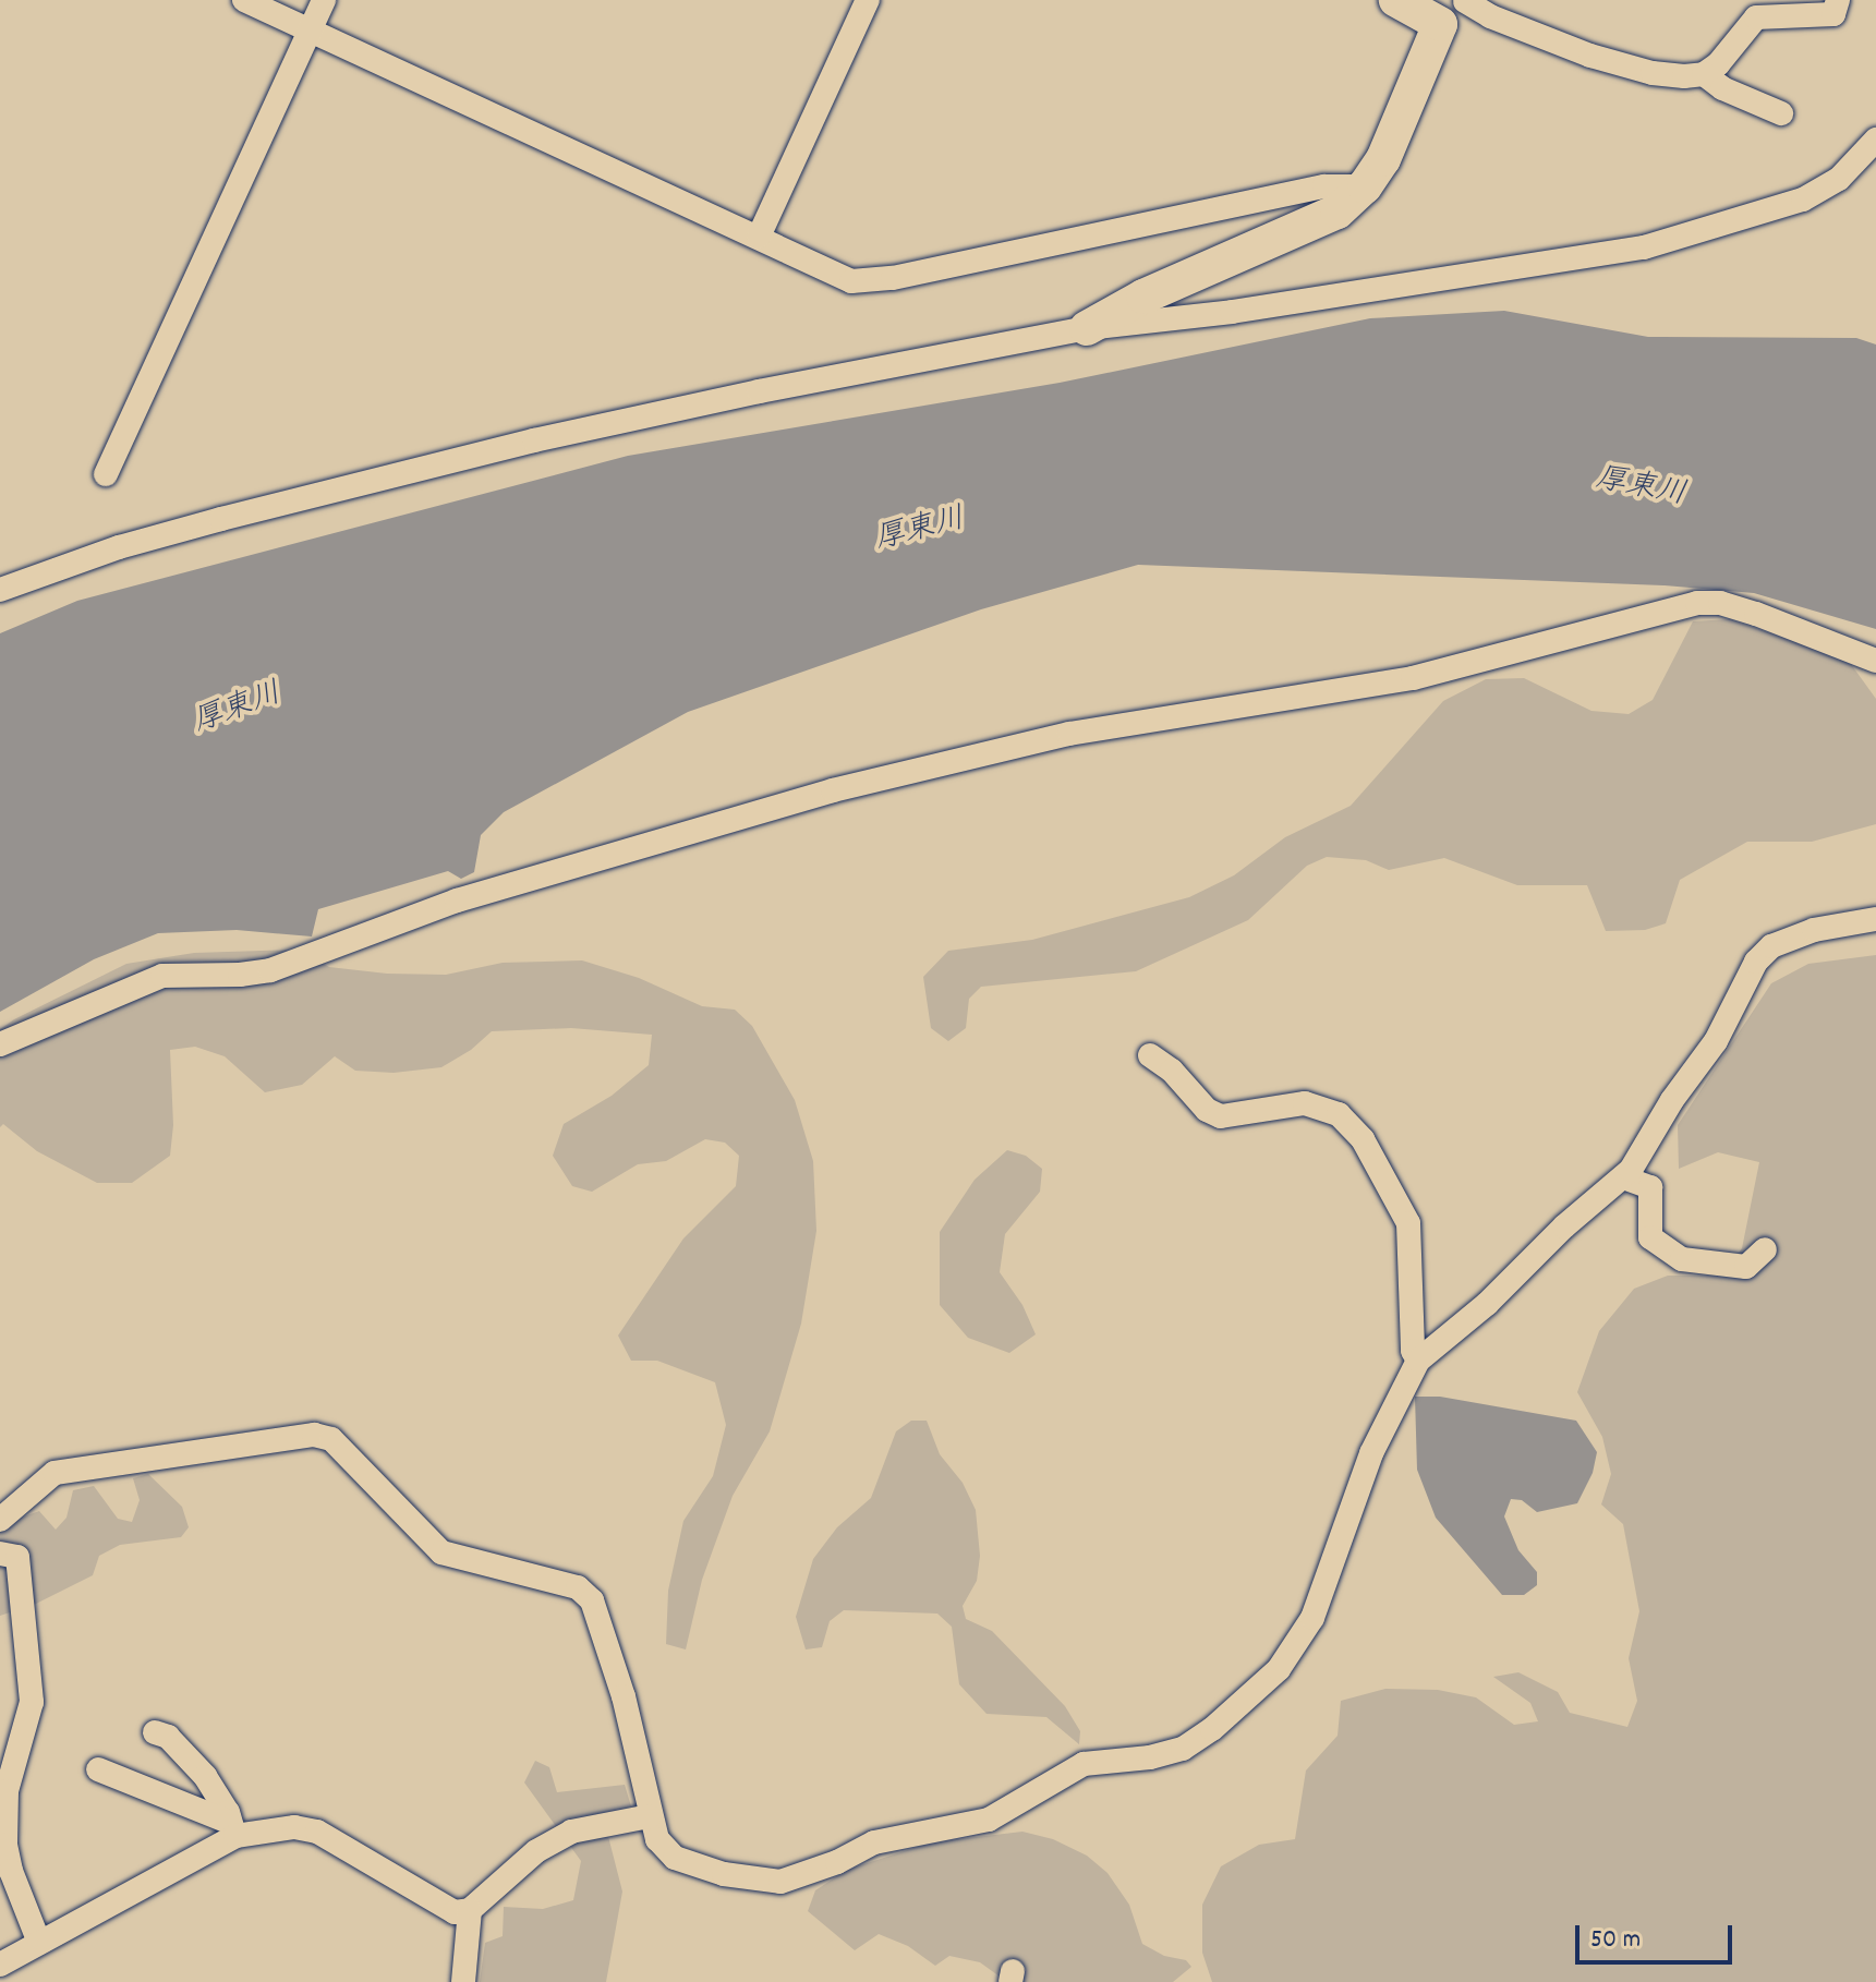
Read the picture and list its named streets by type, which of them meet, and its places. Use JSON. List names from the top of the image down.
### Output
{
  "water": ["厚東川"],
  "scale_bar": "50 m"
}
